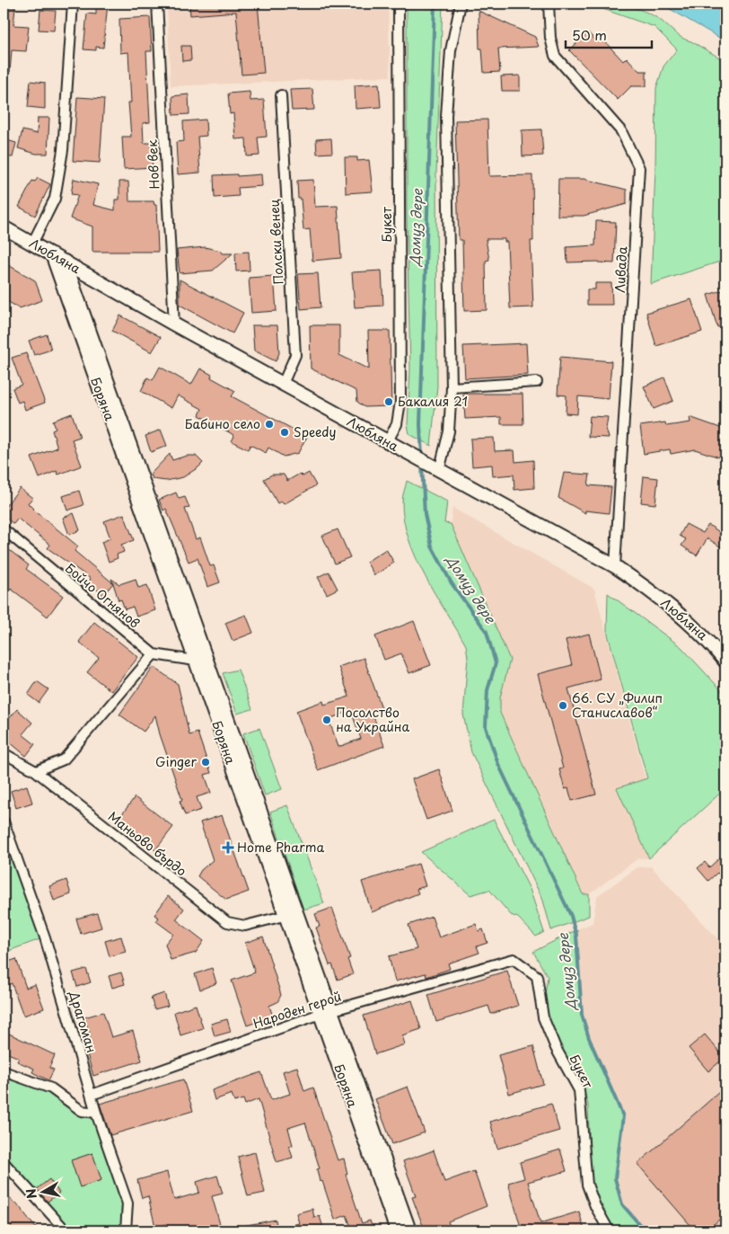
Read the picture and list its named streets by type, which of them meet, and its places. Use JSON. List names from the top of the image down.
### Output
{
  "streets": {
    "street": [
      "Нов век",
      "Букет",
      "Полски венец",
      "Любляна",
      "Ливада",
      "Боряна",
      "Бойчо Огнянов",
      "Маньово бърдо",
      "Народен герой",
      "Драгоман"
    ]
  },
  "crossings": [
    ["Нов век", "Любляна"],
    ["Букет", "Любляна"],
    ["Букет", "Народен герой"],
    ["Полски венец", "Любляна"],
    ["Любляна", "Ливада"],
    ["Любляна", "Боряна"],
    ["Боряна", "Маньово бърдо"],
    ["Боряна", "Народен герой"],
    ["Народен герой", "Драгоман"]
  ],
  "water": ["Домуз дере"],
  "places": {
    "other": [
      "Бакалия 21",
      "Бабино село",
      "Speedy",
      "66. СУ „Филип Станиславов“",
      "Посолство на Украйна",
      "Ginger"
    ],
    "health": ["Home Pharma"]
  },
  "scale_bar": "50 m",
  "north": "left"
}
